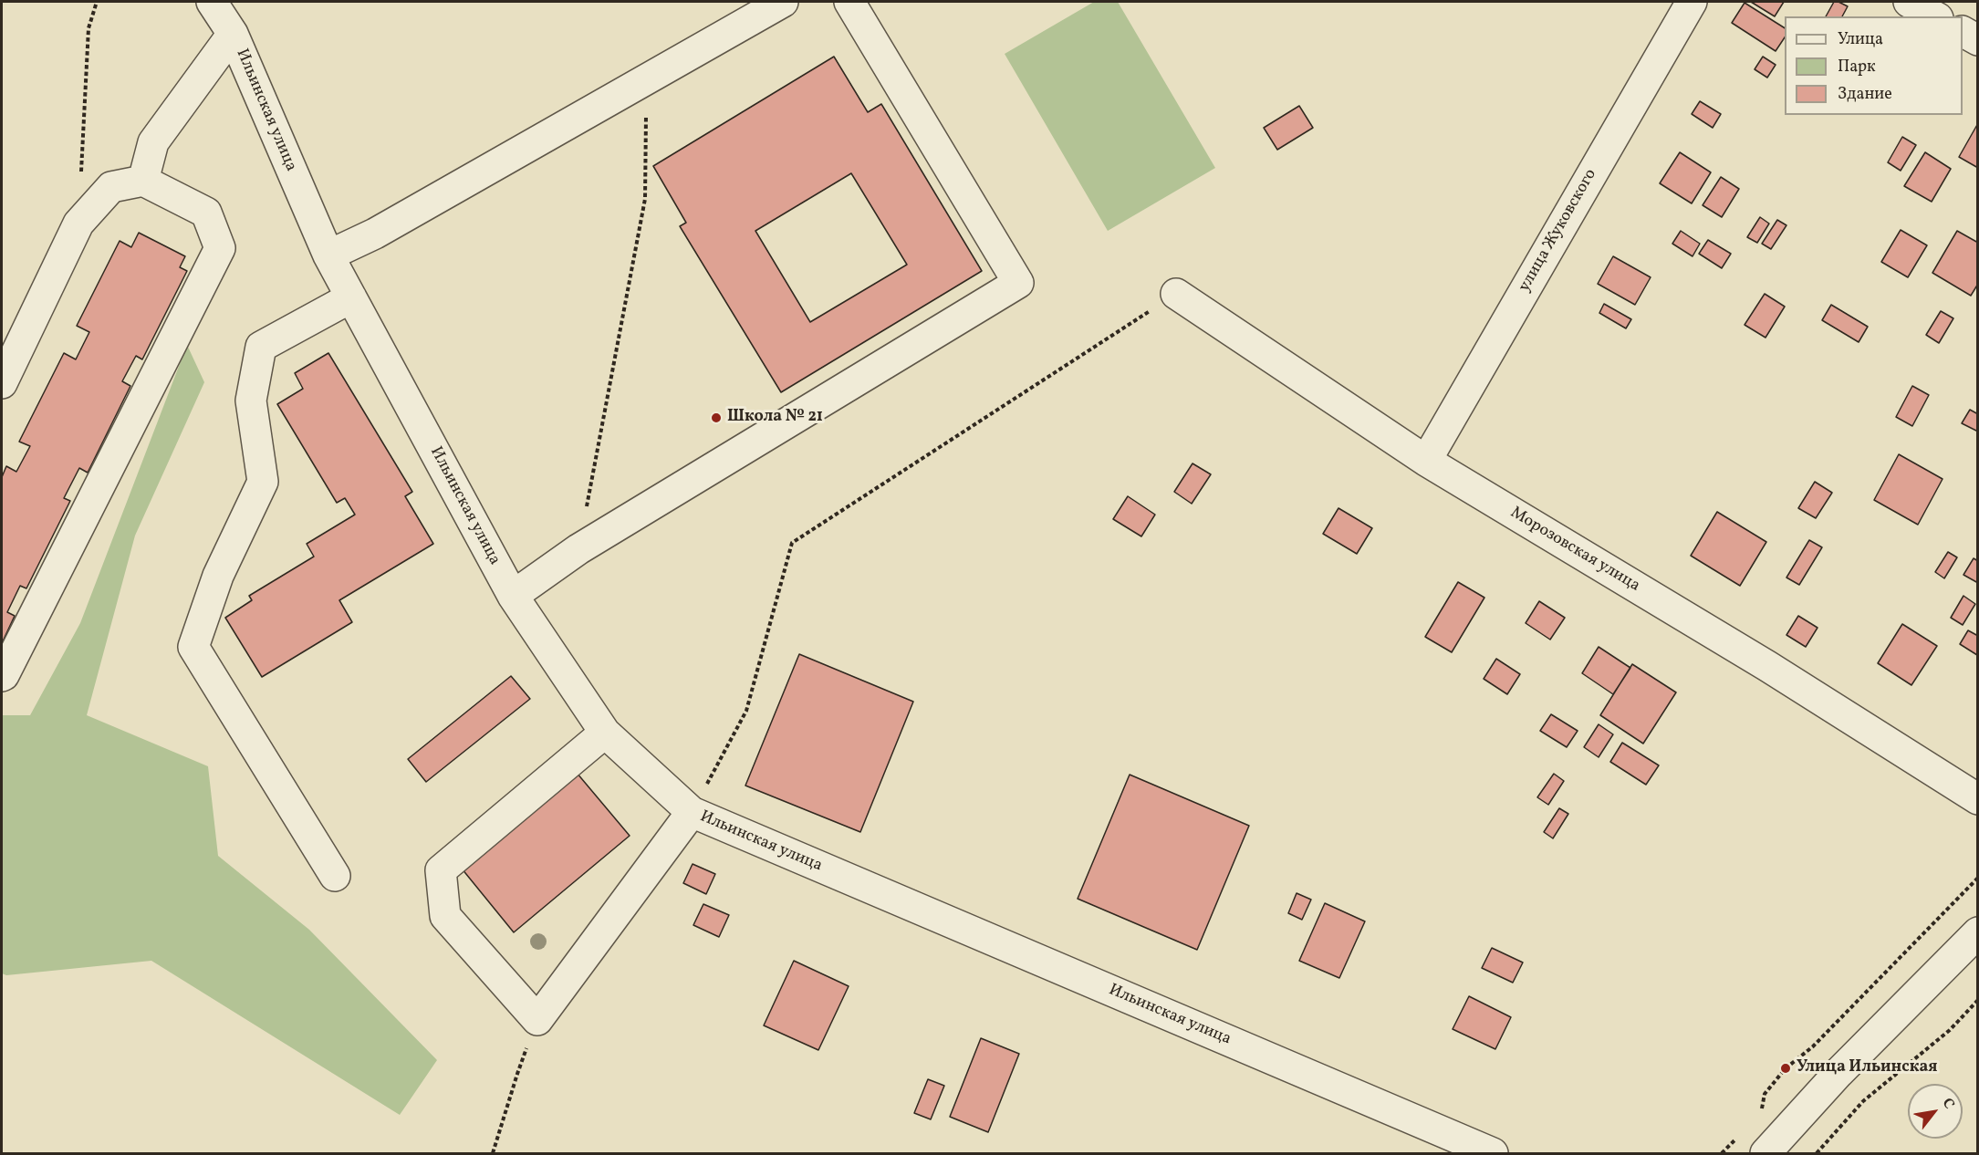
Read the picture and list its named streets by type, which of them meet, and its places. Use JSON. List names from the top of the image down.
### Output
{
  "streets": {
    "street": ["Ильинская улица", "улица Жуковского", "Морозовская улица"]
  },
  "crossings": [
    ["улица Жуковского", "Морозовская улица"]
  ],
  "places": ["Школа № 21", "Улица Ильинская"],
  "legend": ["Улица", "Парк", "Здание"],
  "north": "top right"
}
